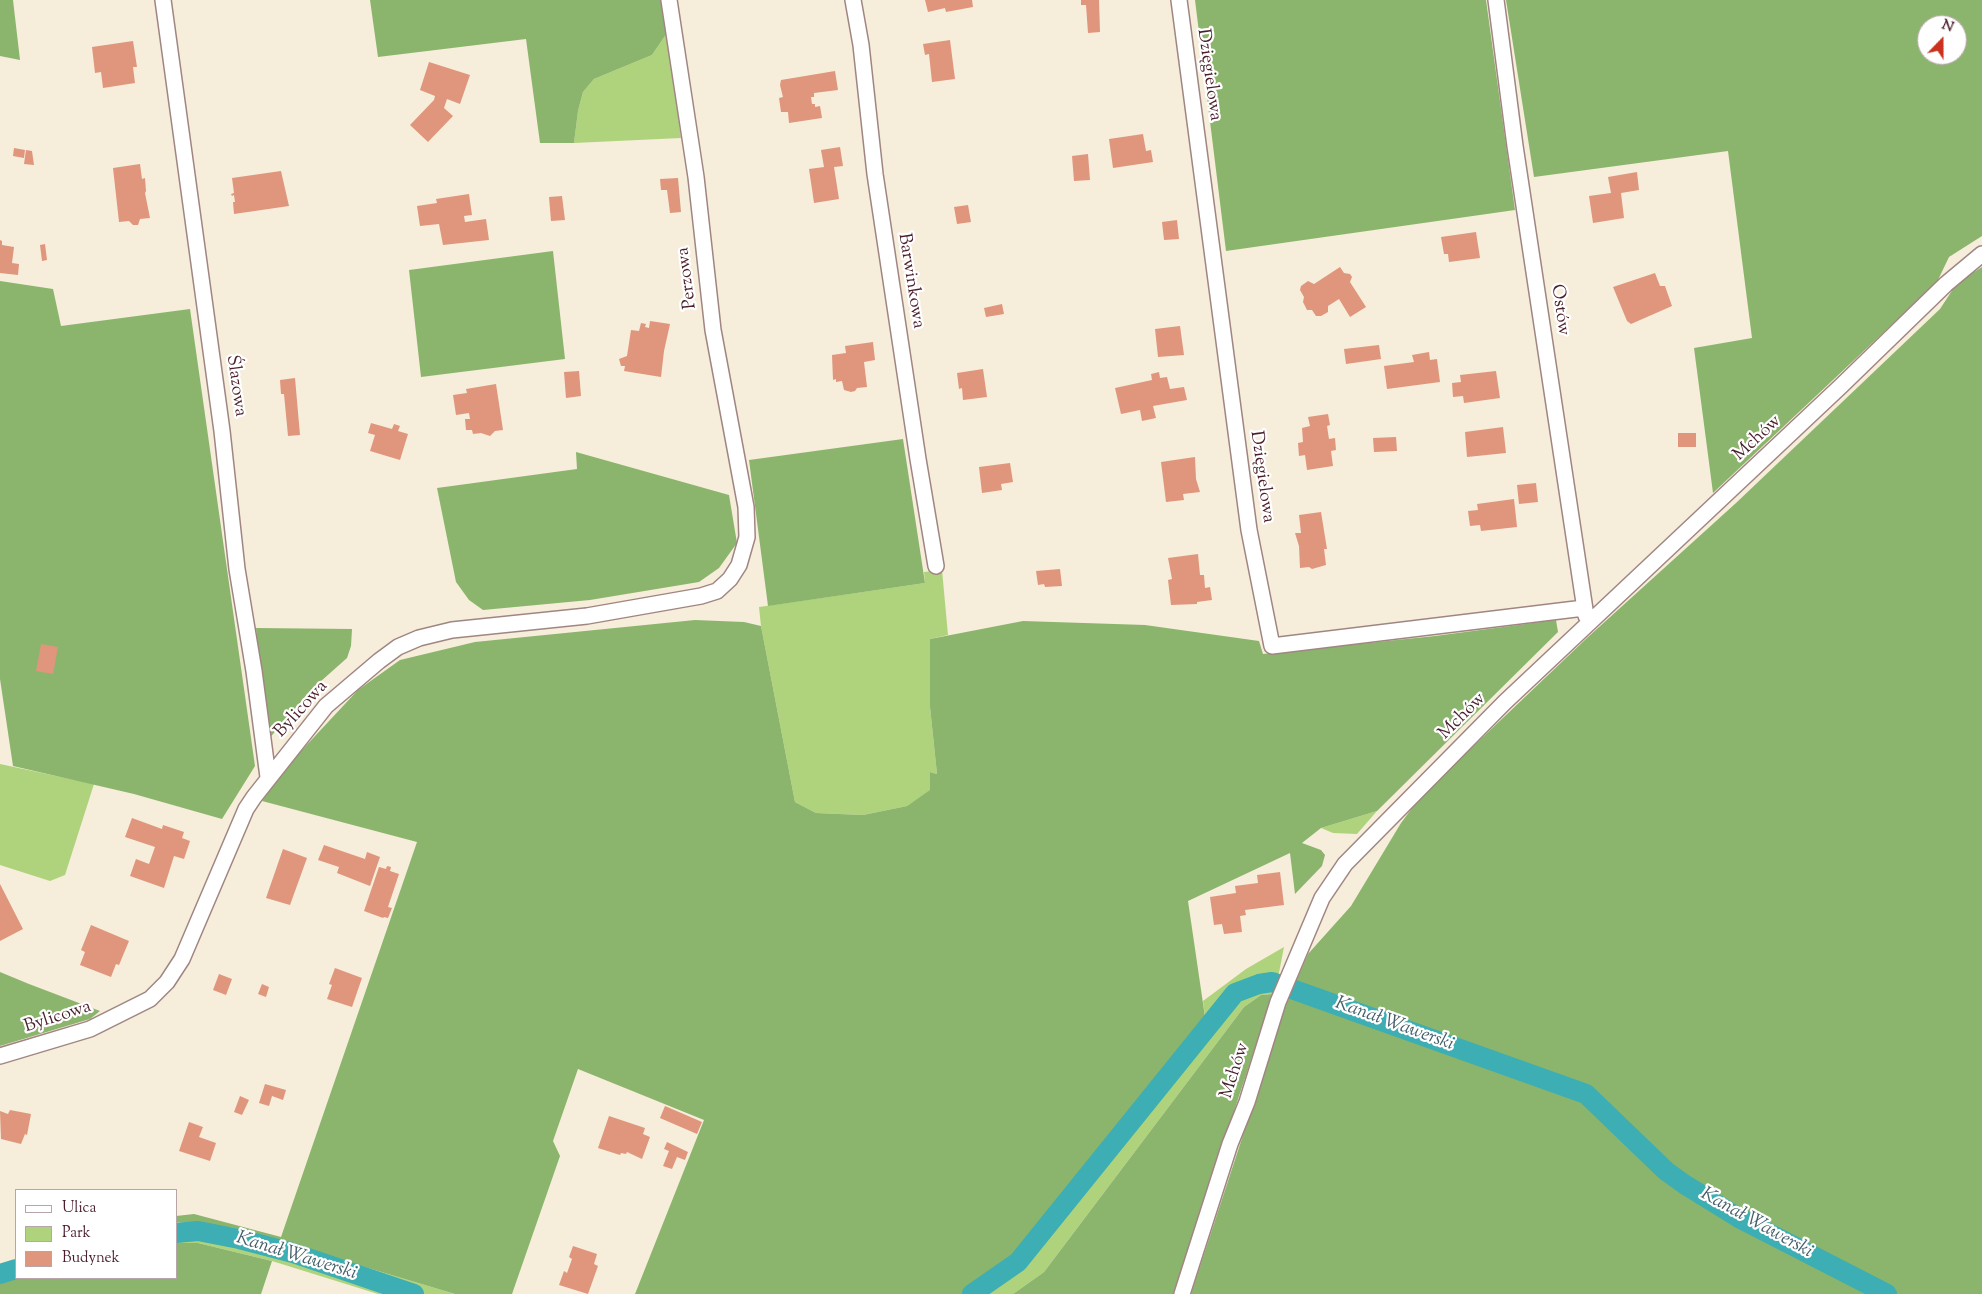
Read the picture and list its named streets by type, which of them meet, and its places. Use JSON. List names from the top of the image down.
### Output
{
  "streets": {
    "street": [
      "Dzięgielowa",
      "Perzowa",
      "Barwinkowa",
      "Ostów",
      "Ślazowa",
      "Mchów",
      "Bylicowa"
    ]
  },
  "crossings": [
    ["Dzięgielowa", "Ostów"],
    ["Perzowa", "Bylicowa"],
    ["Ostów", "Mchów"],
    ["Ślazowa", "Bylicowa"]
  ],
  "water": ["Kanał Wawerski"],
  "legend": ["Ulica", "Park", "Budynek"],
  "north": "top"
}
